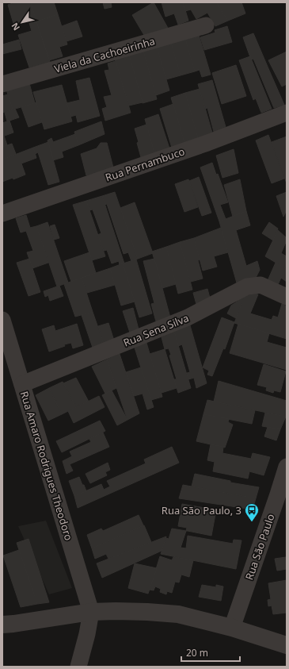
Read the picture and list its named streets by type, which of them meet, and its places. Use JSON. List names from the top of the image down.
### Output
{
  "streets": {
    "street": [
      "Viela da Cachoeirinha",
      "Rua Pernambuco",
      "Rua Sena Silva",
      "Rua Amaro Rodrigues Theodoro",
      "Rua São Paulo"
    ]
  },
  "crossings": [
    ["Rua Sena Silva", "Rua Amaro Rodrigues Theodoro"]
  ],
  "places": {
    "bus stop": ["Rua São Paulo, 3"]
  },
  "scale_bar": "20 m",
  "north": "bottom left"
}
